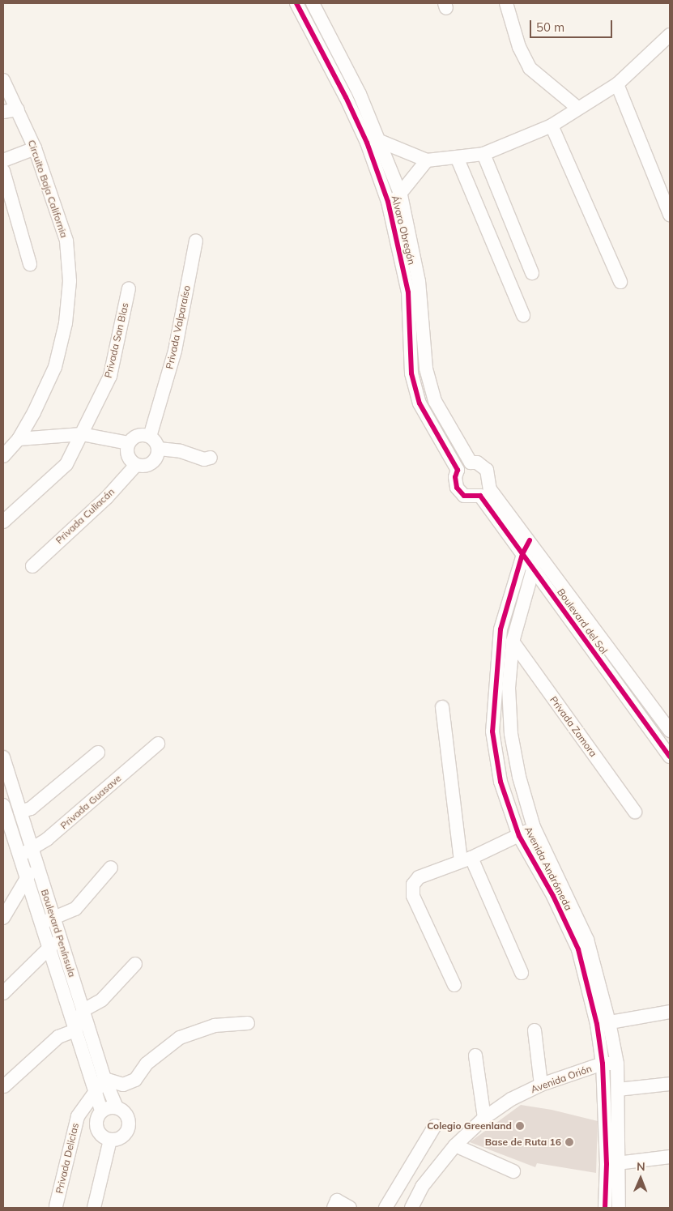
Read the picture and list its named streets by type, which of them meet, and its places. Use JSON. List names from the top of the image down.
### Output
{
  "streets": {
    "street": [
      "Circuito Baja California",
      "Álvaro Obregón",
      "Privada Valparaíso",
      "Privada San Blas",
      "Privada Culiacán",
      "Boulevard del Sol",
      "Privada Zamora",
      "Privada Guasave",
      "Avenida Andrómeda",
      "Boulevard Península",
      "Avenida Orión",
      "Privada Delicias"
    ]
  },
  "crossings": [
    ["Álvaro Obregón", "Boulevard del Sol"],
    ["Privada Valparaíso", "Privada Culiacán"],
    ["Boulevard del Sol", "Avenida Andrómeda"],
    ["Privada Zamora", "Avenida Andrómeda"],
    ["Privada Guasave", "Boulevard Península"],
    ["Avenida Andrómeda", "Avenida Orión"],
    ["Boulevard Península", "Privada Delicias"]
  ],
  "places": ["Colegio Greenland", "Base de Ruta 16"],
  "scale_bar": "50 m",
  "north": "top"
}
